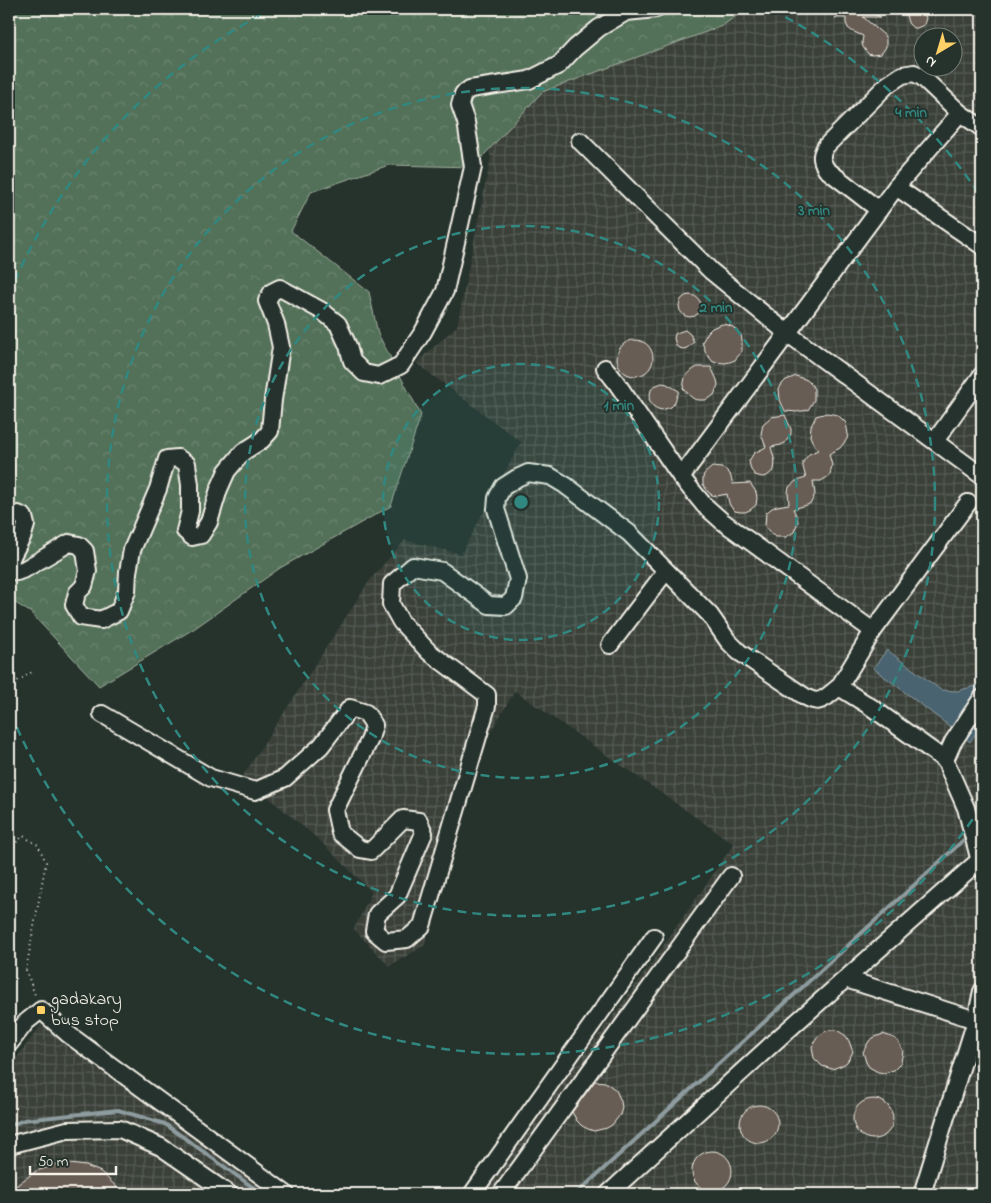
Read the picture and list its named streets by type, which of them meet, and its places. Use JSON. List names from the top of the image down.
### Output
{
  "places": {
    "transit": ["gadakary bus stop"]
  },
  "scale_bar": "50 m",
  "north": "bottom left",
  "rings": [
    "4 min",
    "3 min",
    "2 min",
    "1 min"
  ]
}
